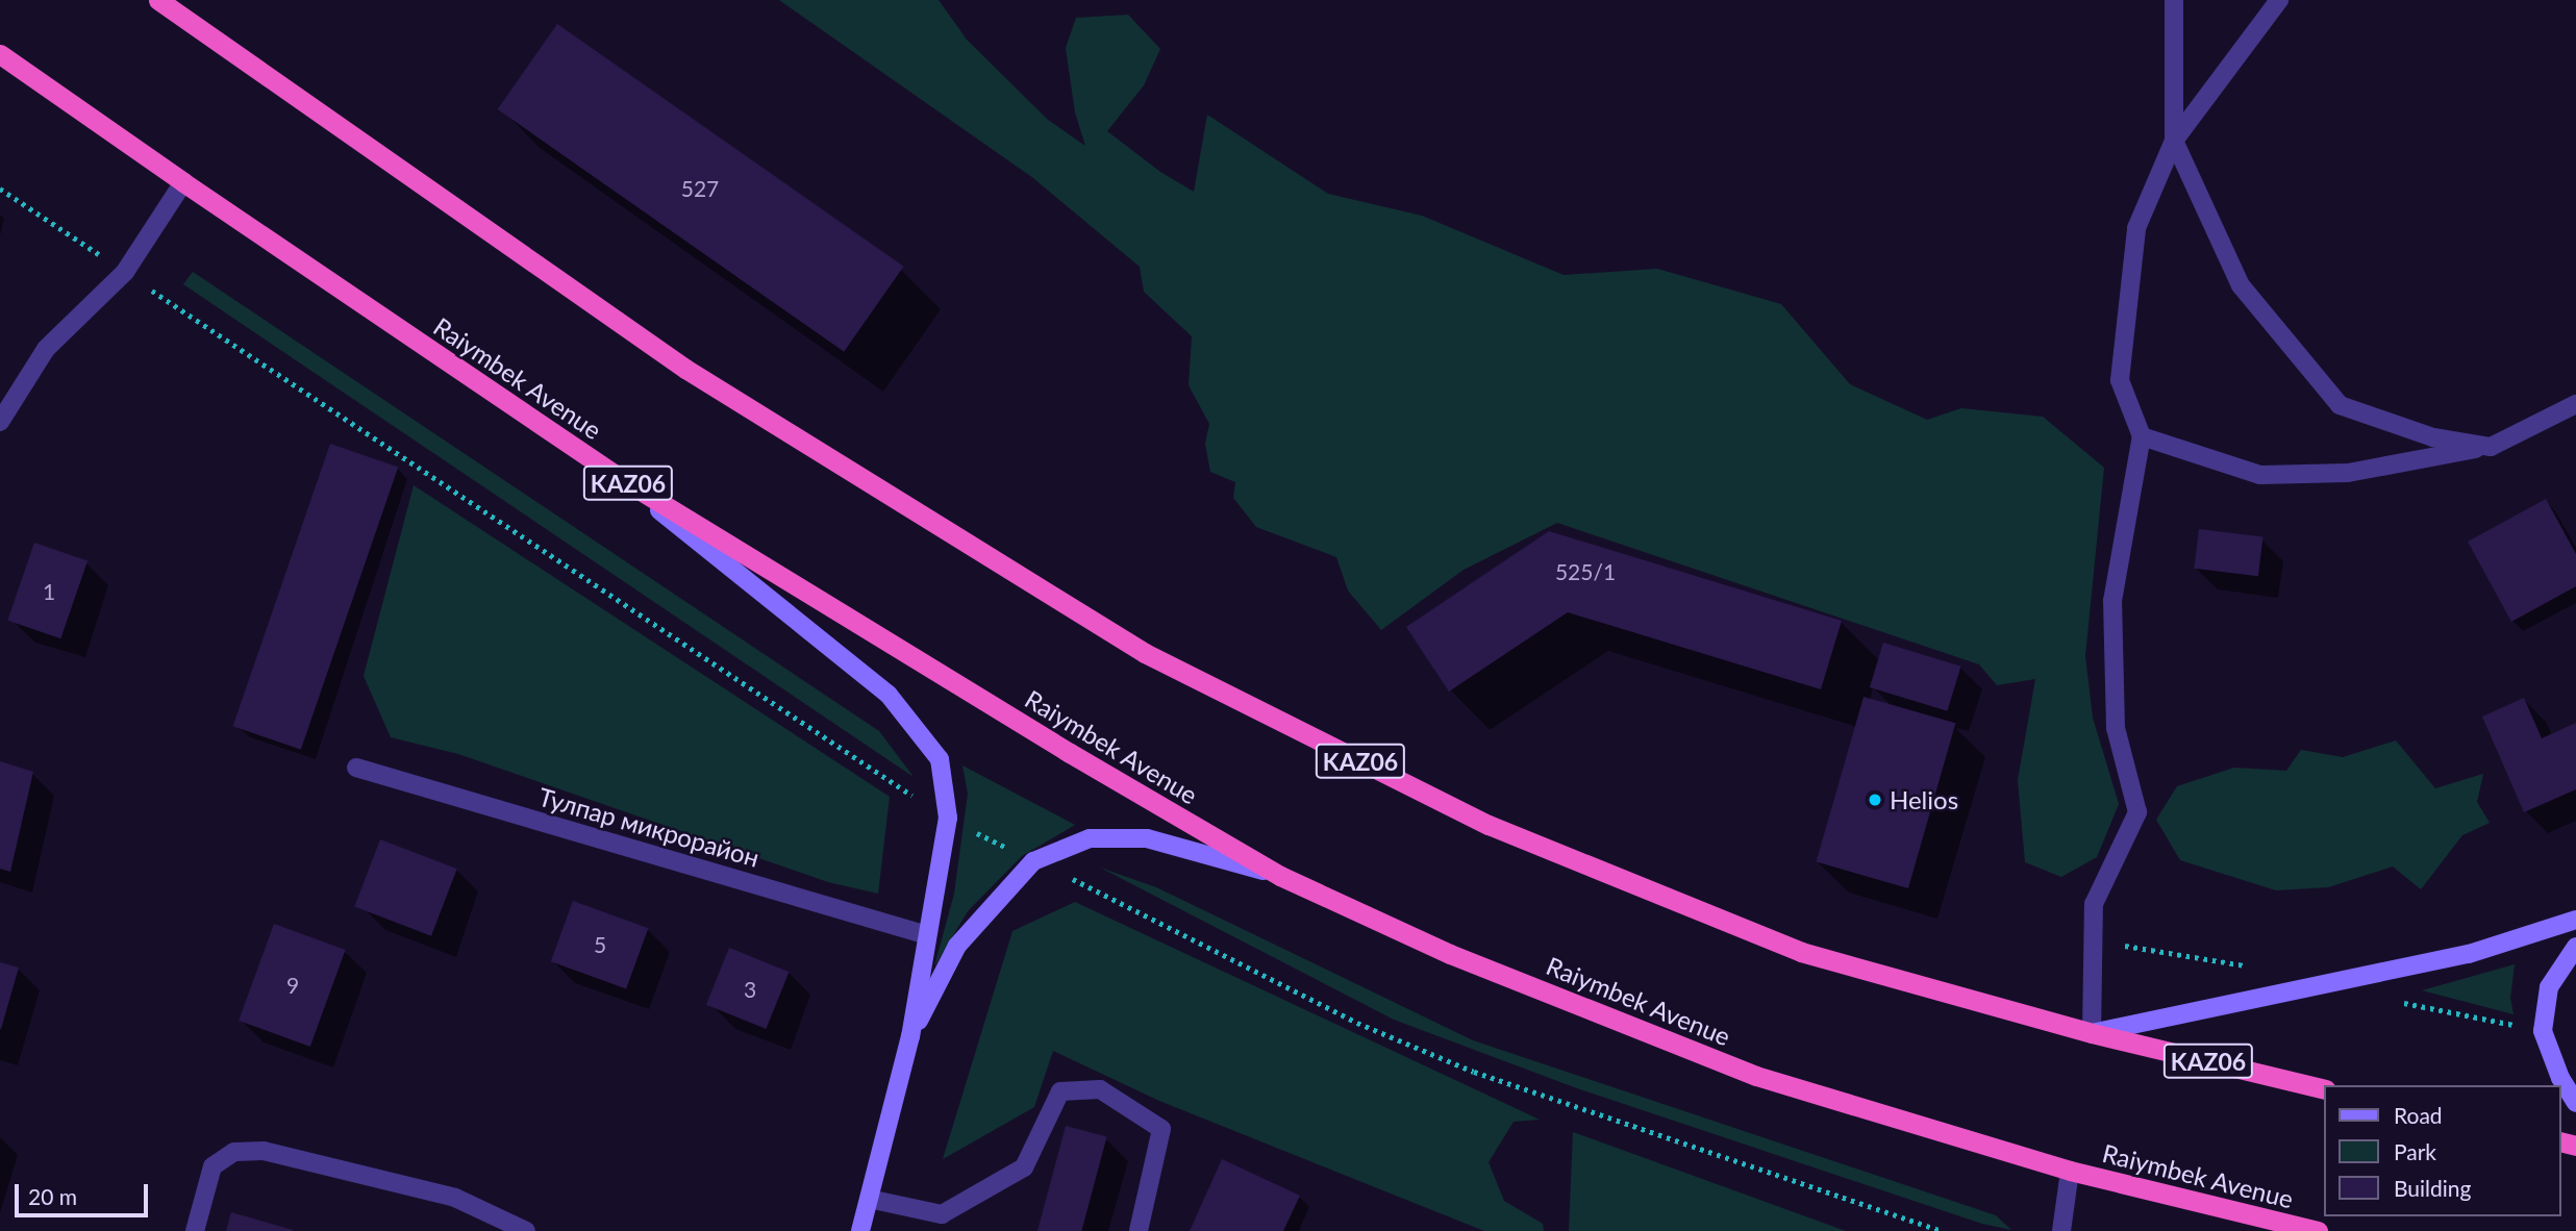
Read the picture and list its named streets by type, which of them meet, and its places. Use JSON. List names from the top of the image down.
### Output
{
  "streets": {
    "highway": ["Raiymbek Avenue", "KАZ06"],
    "street": ["Тулпар микрорайон"]
  },
  "places": ["Helios"],
  "house_numbers": [
    "527",
    "525/1",
    "1",
    "5",
    "9",
    "3"
  ],
  "legend": ["Road", "Park", "Building"],
  "scale_bar": "20 m"
}
